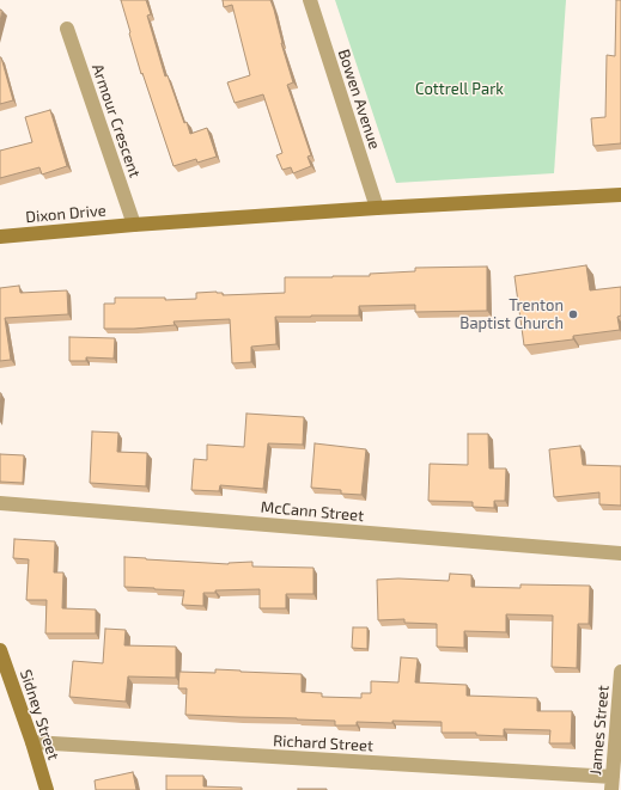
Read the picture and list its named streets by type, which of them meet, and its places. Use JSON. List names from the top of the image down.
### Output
{
  "streets": {
    "main road": ["Dixon Drive", "Sidney Street"],
    "street": [
      "Bowen Avenue",
      "Armour Crescent",
      "McCann Street",
      "James Street",
      "Richard Street"
    ]
  },
  "crossings": [
    ["Bowen Avenue", "Dixon Drive"],
    ["Armour Crescent", "Dixon Drive"],
    ["Sidney Street", "Richard Street"],
    ["James Street", "Richard Street"]
  ],
  "parks": ["Cottrell Park"],
  "places": ["Trenton Baptist Church"]
}
